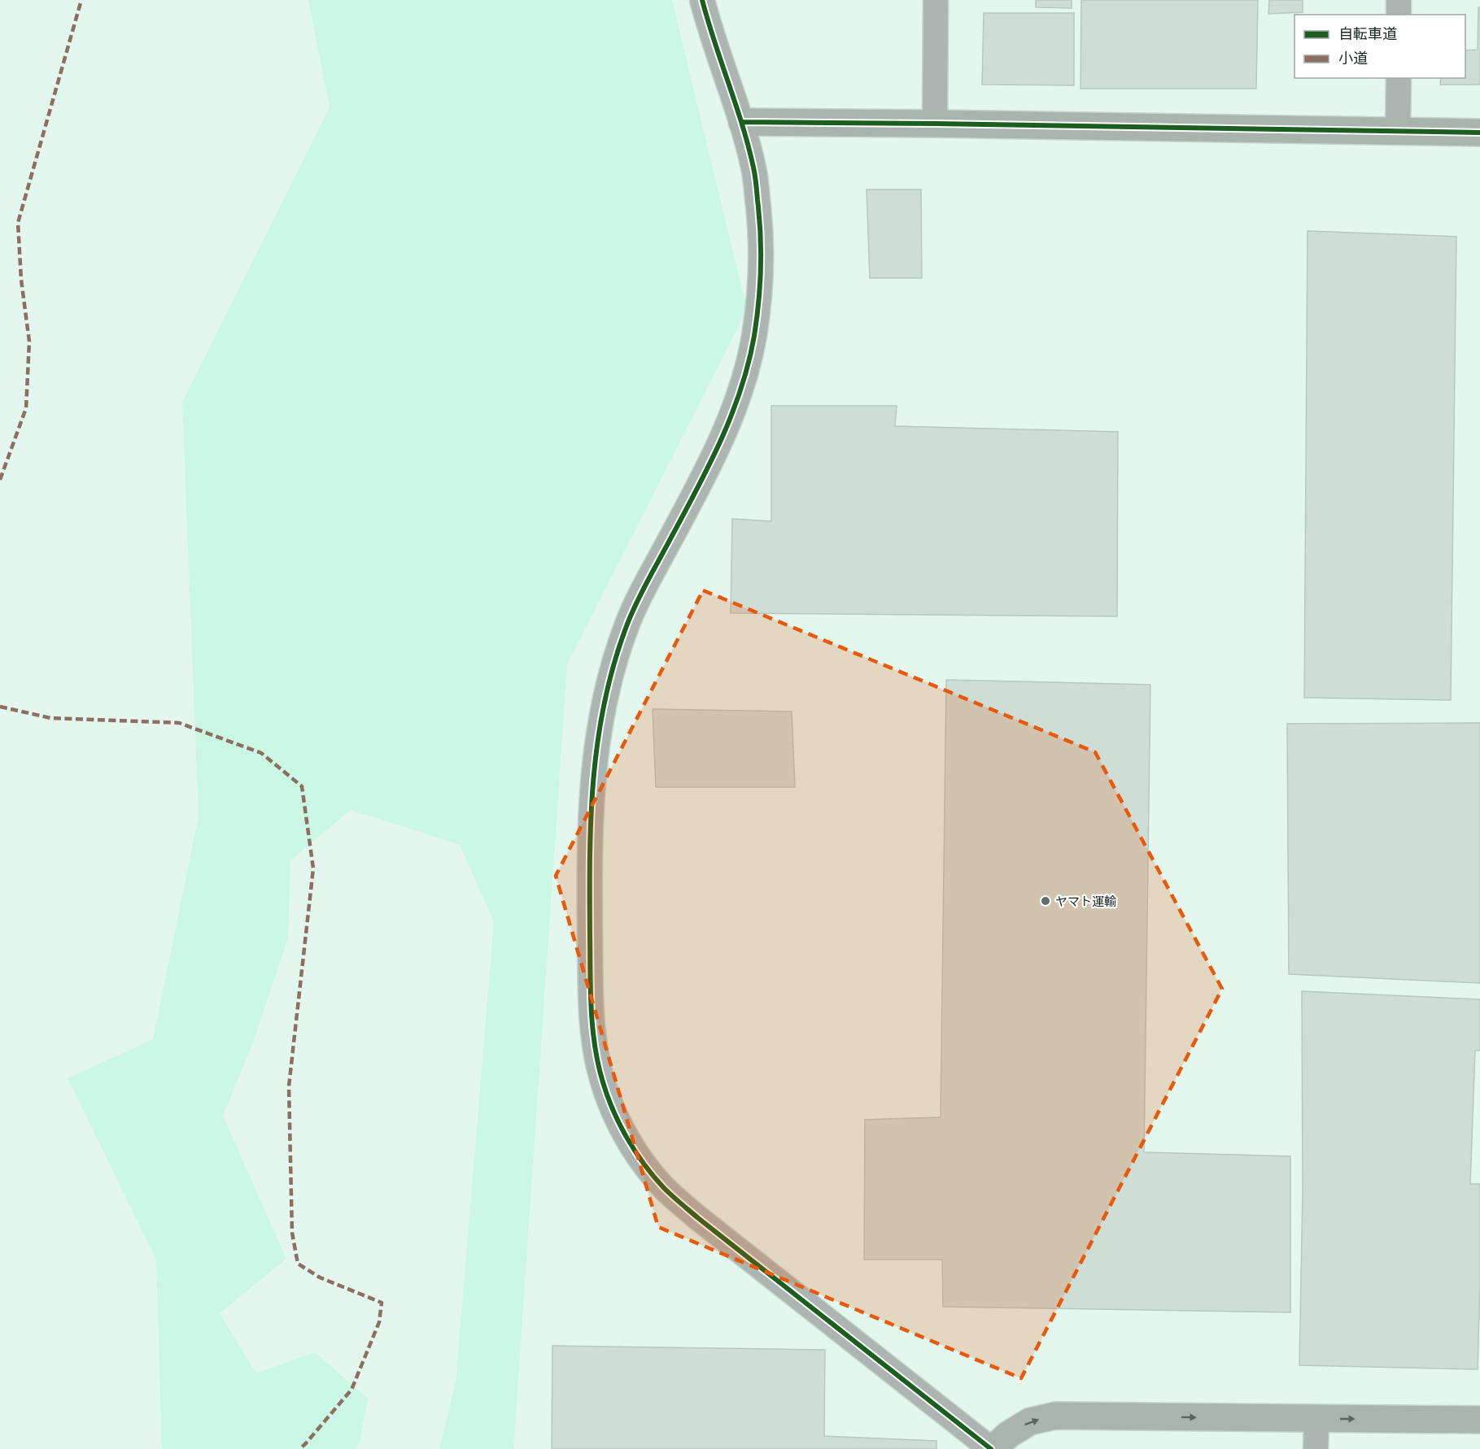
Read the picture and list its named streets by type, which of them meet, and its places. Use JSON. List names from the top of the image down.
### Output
{
  "places": ["ヤマト運輸"],
  "legend": ["自転車道", "小道"]
}
